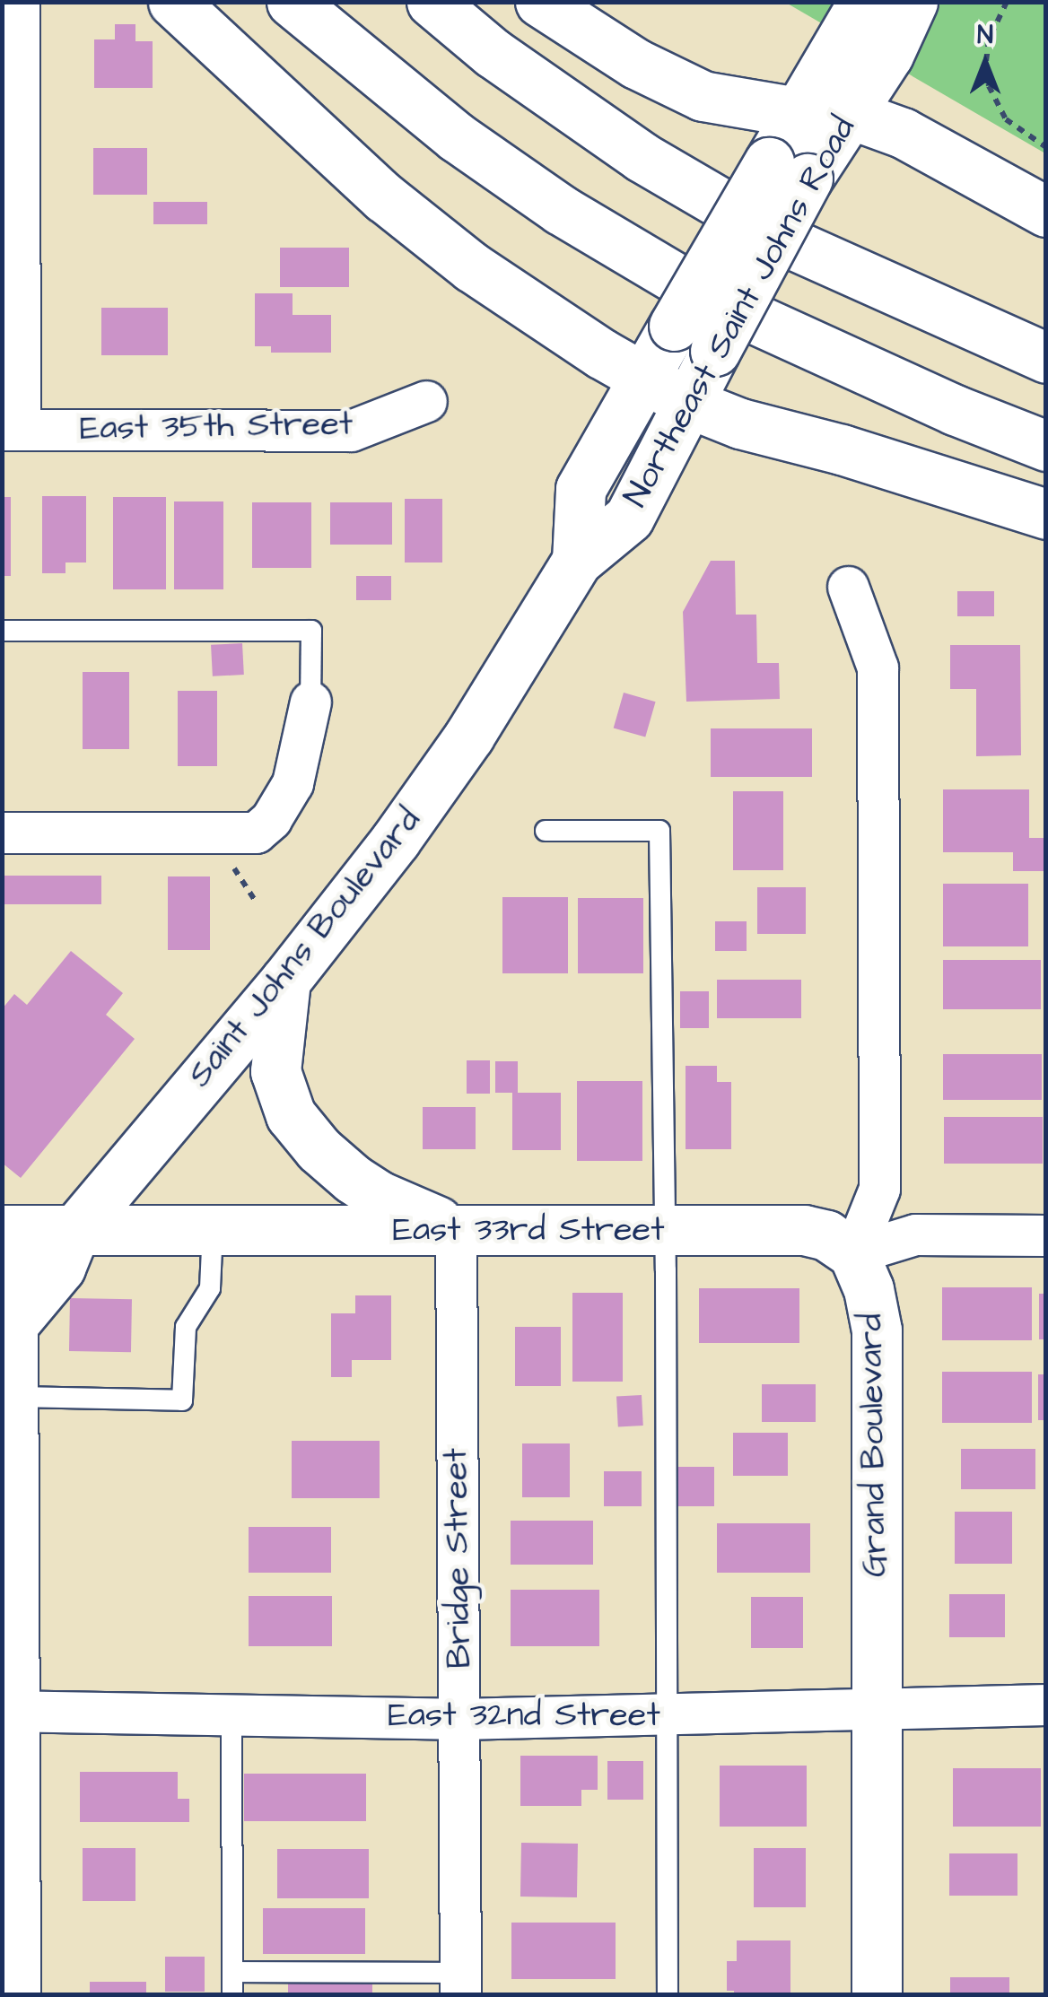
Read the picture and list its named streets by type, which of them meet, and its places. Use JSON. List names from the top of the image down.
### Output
{
  "streets": {
    "main road": [
      "Northeast Saint Johns Road",
      "Saint Johns Boulevard",
      "East 33rd Street",
      "Grand Boulevard"
    ],
    "street": ["East 35th Street", "Bridge Street", "East 32nd Street"]
  },
  "crossings": [
    ["Northeast Saint Johns Road", "Saint Johns Boulevard"],
    ["Saint Johns Boulevard", "East 33rd Street"],
    ["East 33rd Street", "Grand Boulevard"],
    ["East 33rd Street", "Bridge Street"],
    ["Grand Boulevard", "East 32nd Street"],
    ["Bridge Street", "East 32nd Street"]
  ],
  "north": "top"
}
